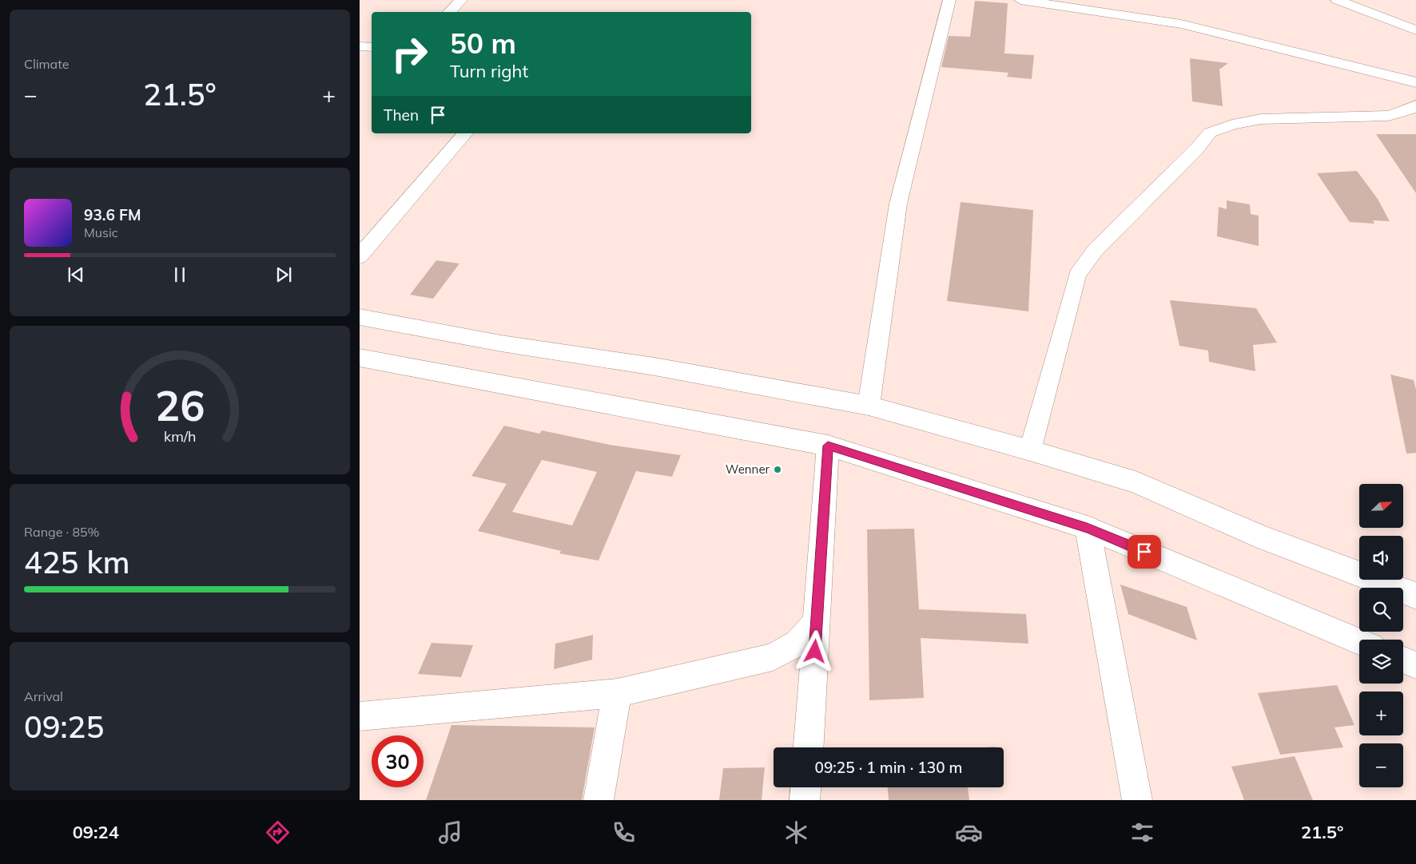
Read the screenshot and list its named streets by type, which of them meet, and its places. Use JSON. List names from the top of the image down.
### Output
{
  "places": ["Wenner"],
  "north": "top right",
  "page": {
    "tile": [
      "Climate",
      ["Range · 85%", "425 km"],
      ["Arrival", "09:25"]
    ],
    "turn": ["50 m", "Turn right"],
    "heat": ["−", "21.5°", "+"],
    "then": "Then",
    "song": ["93.6 FM", "Music"],
    "map_buttons": ["+", "−"],
    "limit": "30",
    "trip": "09:25 · 1 min · 130 m",
    "tabs": ["09:24", "21.5°"],
    "gauge": ["26", "km/h"]
  }
}
